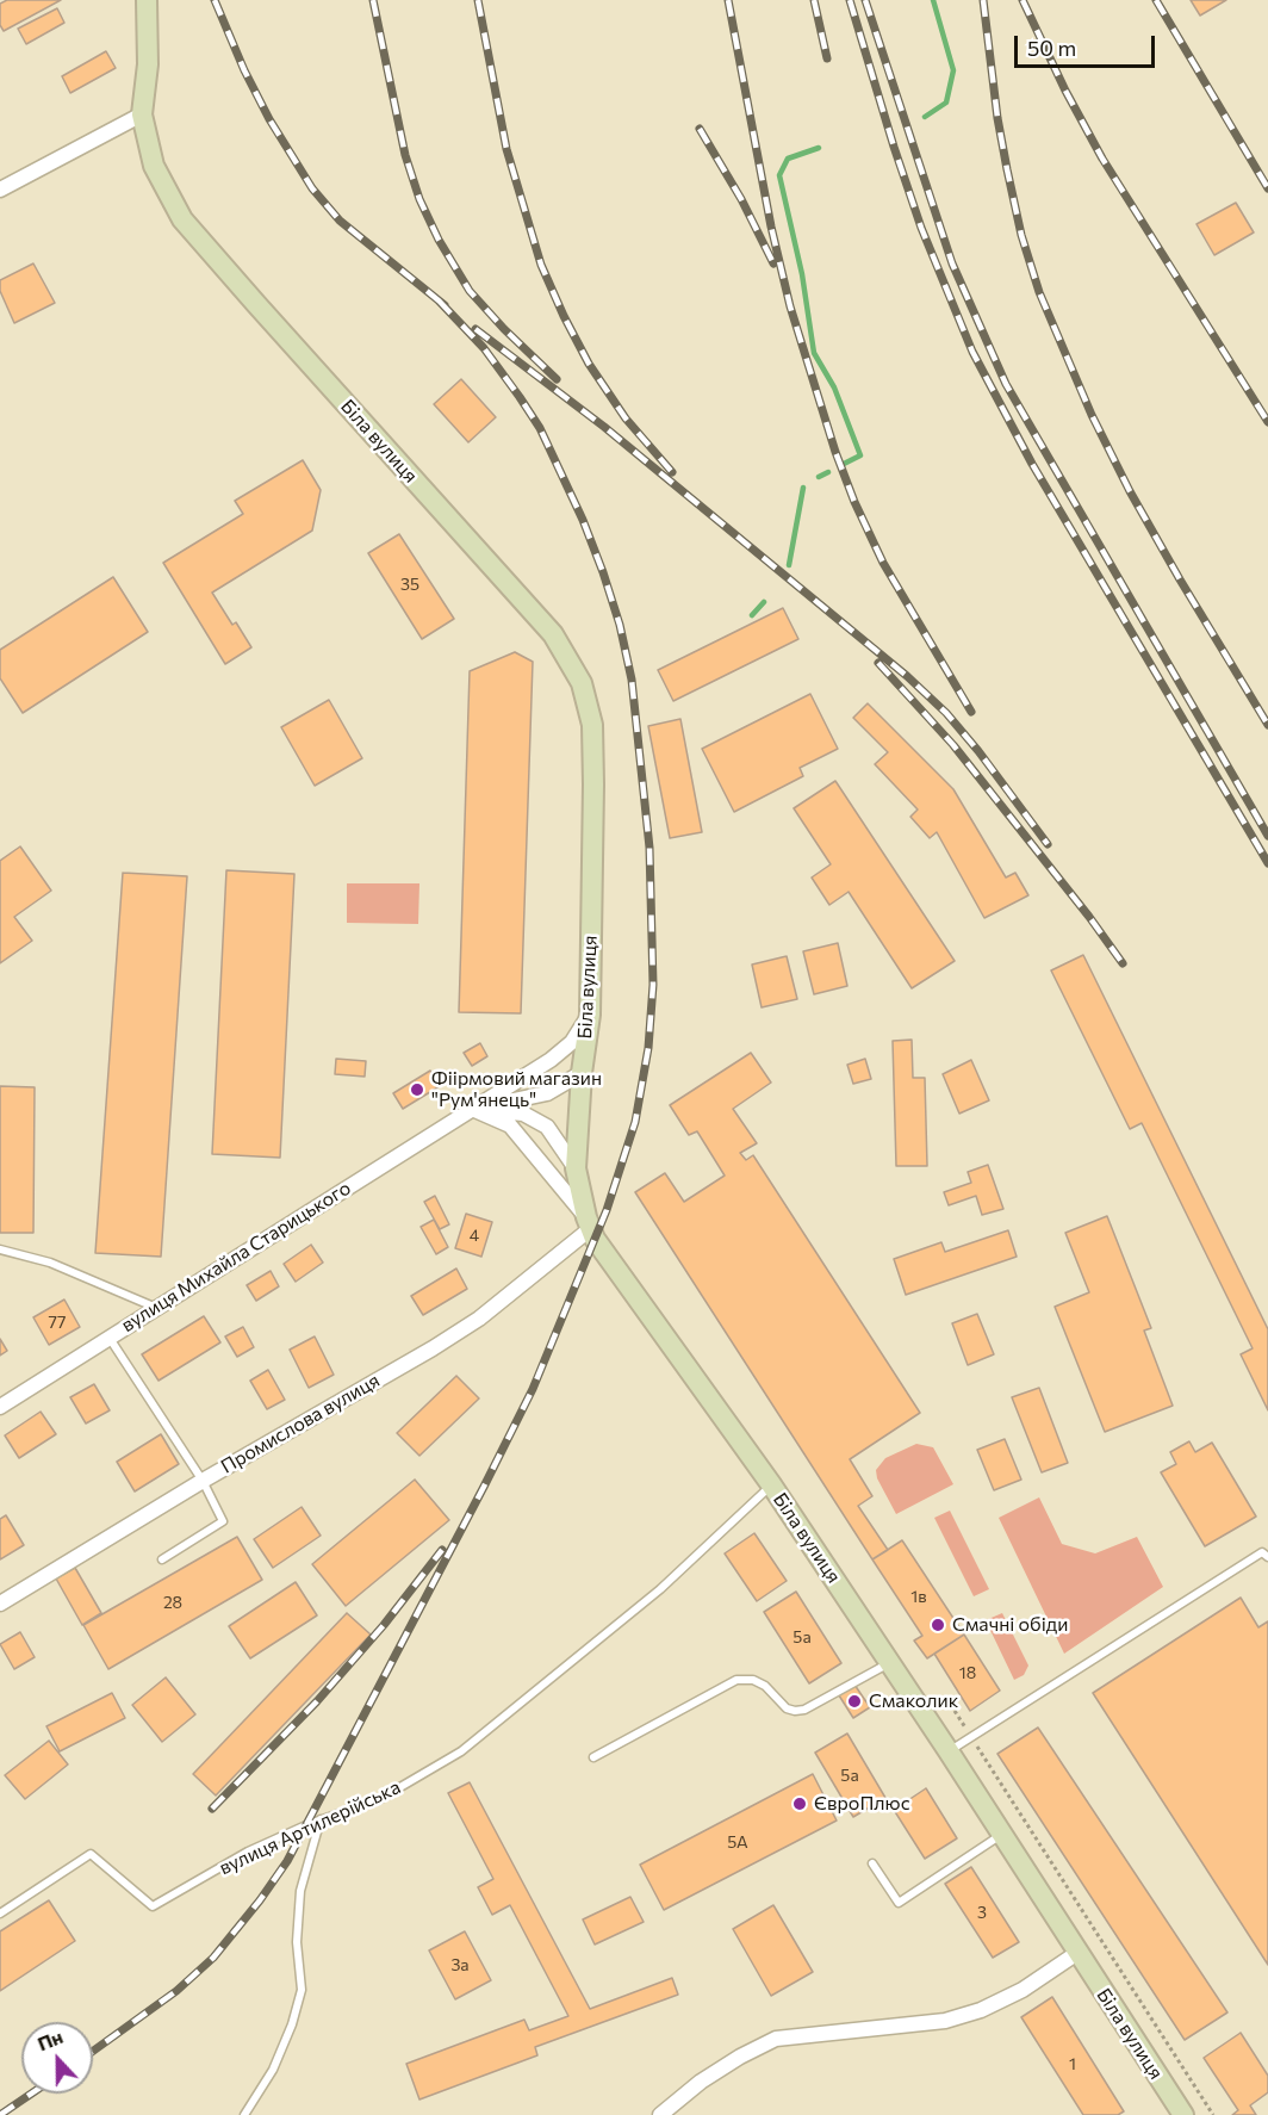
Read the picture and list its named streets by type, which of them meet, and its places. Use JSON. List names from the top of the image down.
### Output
{
  "streets": {
    "street": ["Біла вулиця", "вулиця Михайла Старицького", "Промислова вулиця"],
    "lane": ["вулиця Артилерійська"]
  },
  "crossings": [
    ["Біла вулиця", "вулиця Михайла Старицького"],
    ["Біла вулиця", "Промислова вулиця"],
    ["Біла вулиця", "вулиця Артилерійська"]
  ],
  "places": [
    "Фіірмовий магазин \"Рум'янець\"",
    "Смачні обіди",
    "Смаколик",
    "ЄвроПлюс"
  ],
  "house_numbers": [
    "35",
    "4",
    "77",
    "1в",
    "28",
    "5а",
    "18",
    "5а",
    "5А",
    "3",
    "3а",
    "1"
  ],
  "scale_bar": "50 m",
  "north": "top"
}
